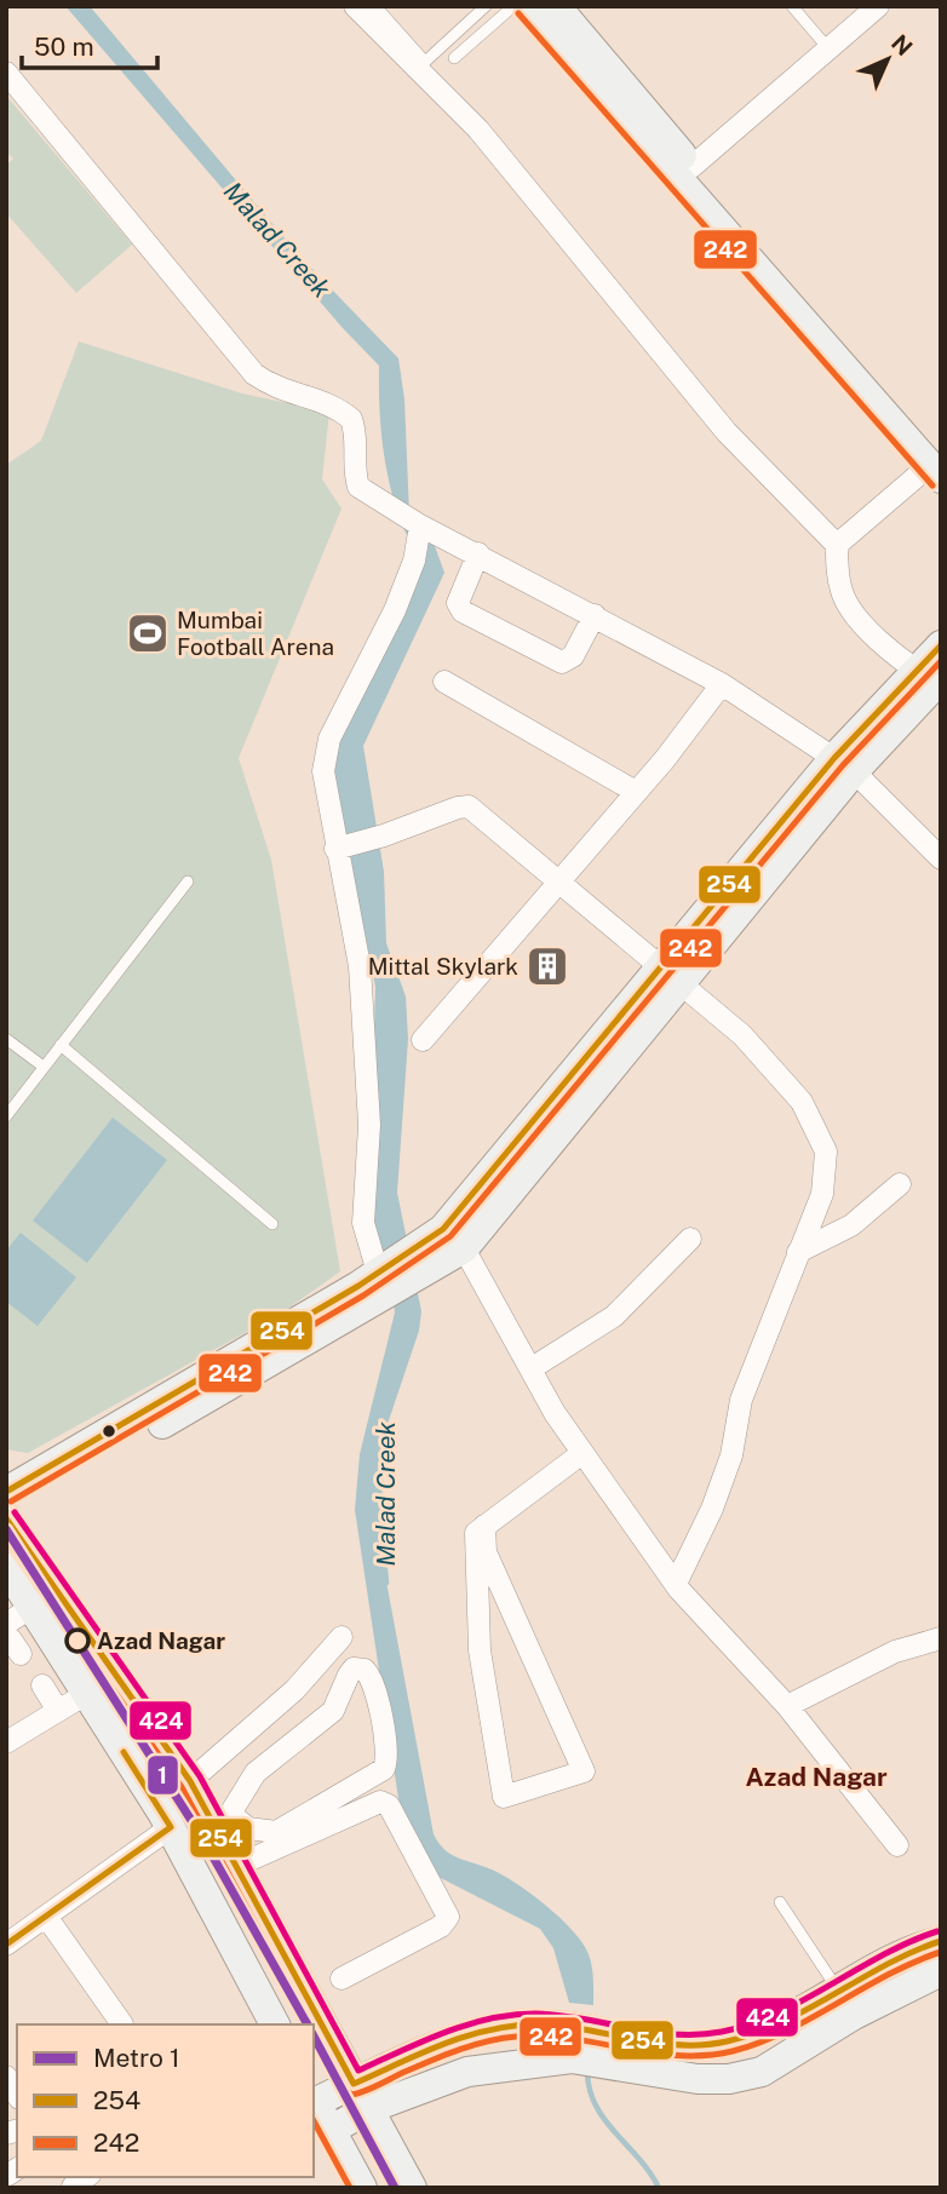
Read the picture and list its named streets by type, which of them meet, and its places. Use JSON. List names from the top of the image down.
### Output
{
  "districts": ["Azad Nagar"],
  "water": ["Malad Creek"],
  "places": {
    "sports": ["Mumbai Football Arena"],
    "building": ["Mittal Skylark"],
    "other": ["Azad Nagar"]
  },
  "lines": [
    "transit line 242",
    "transit line 254",
    "transit line 424",
    "metro line 1"
  ],
  "legend": ["Metro 1", "254", "242"],
  "scale_bar": "50 m",
  "north": "top right"
}
